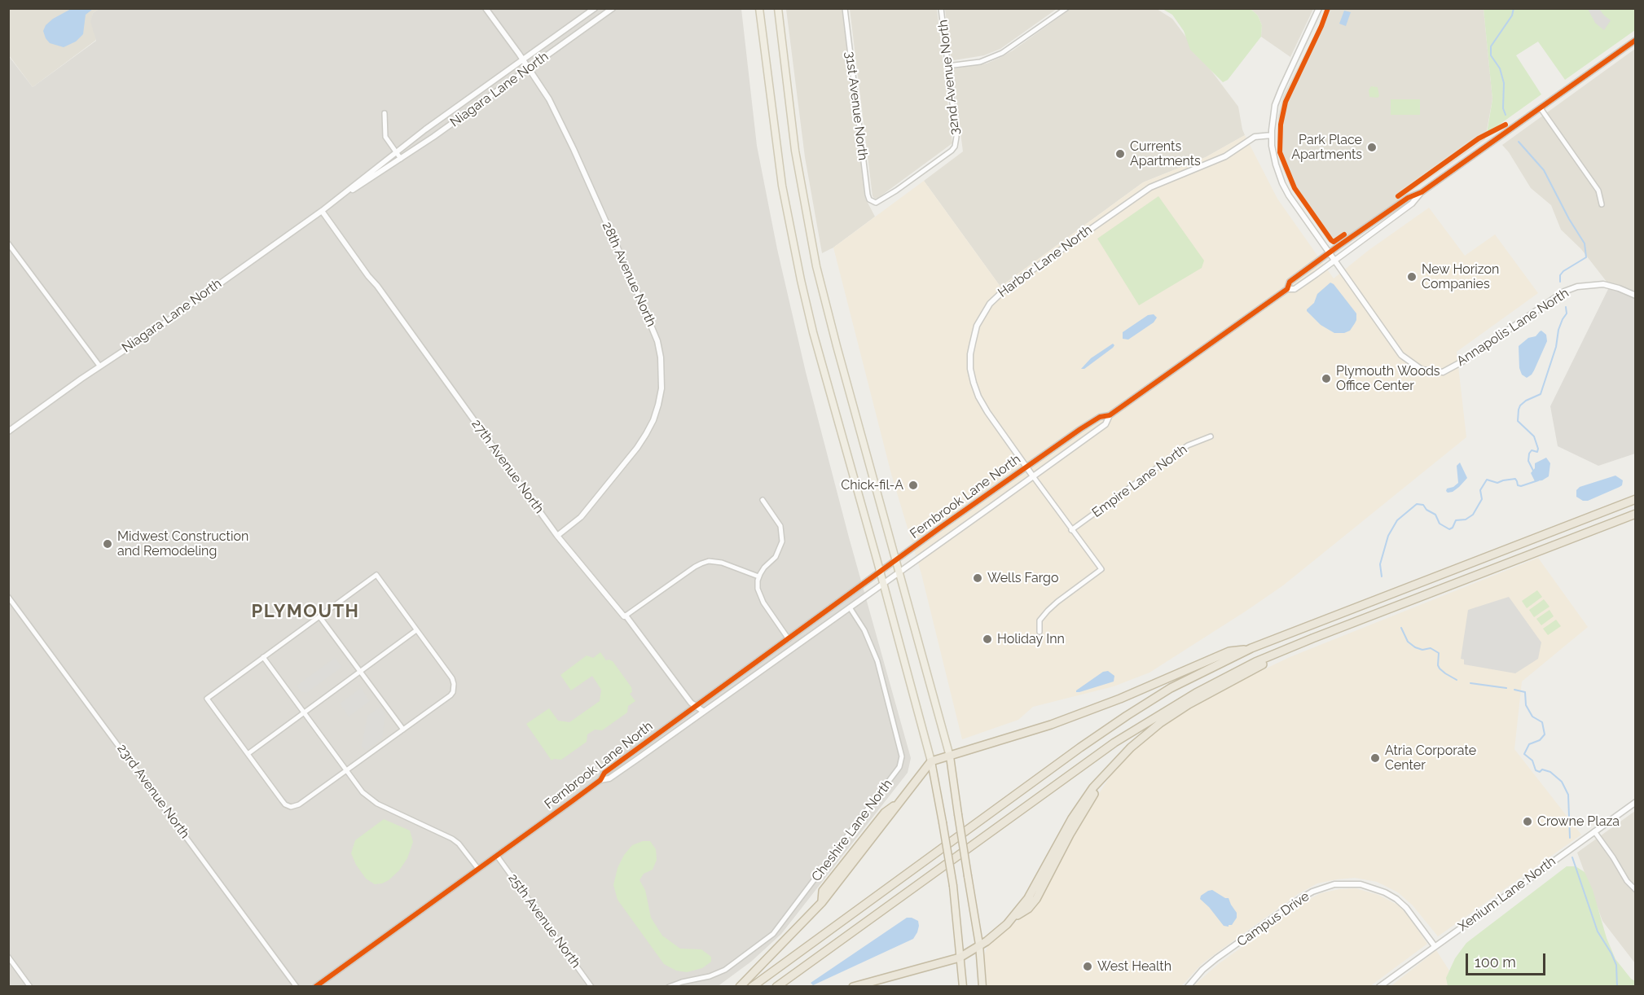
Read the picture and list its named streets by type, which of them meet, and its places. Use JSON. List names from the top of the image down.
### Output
{
  "streets": {
    "street": [
      "32nd Avenue North",
      "Niagara Lane North",
      "31st Avenue North",
      "Harbor Lane North",
      "28th Avenue North",
      "Annapolis Lane North",
      "27th Avenue North",
      "Empire Lane North",
      "Fernbrook Lane North",
      "23rd Avenue North",
      "Cheshire Lane North",
      "Xenium Lane North",
      "Campus Drive",
      "25th Avenue North"
    ]
  },
  "crossings": [
    ["32nd Avenue North", "31st Avenue North"],
    ["Niagara Lane North", "28th Avenue North"],
    ["Niagara Lane North", "27th Avenue North"],
    ["Harbor Lane North", "Annapolis Lane North"],
    ["Harbor Lane North", "Empire Lane North"],
    ["Harbor Lane North", "Fernbrook Lane North"],
    ["28th Avenue North", "27th Avenue North"],
    ["Annapolis Lane North", "Fernbrook Lane North"],
    ["27th Avenue North", "Fernbrook Lane North"],
    ["Fernbrook Lane North", "Cheshire Lane North"],
    ["Fernbrook Lane North", "25th Avenue North"],
    ["Xenium Lane North", "Campus Drive"]
  ],
  "districts": ["PLYMOUTH"],
  "places": [
    "Park Place Apartments",
    "Currents Apartments",
    "New Horizon Companies",
    "Plymouth Woods Office Center",
    "Chick-fil-A",
    "Midwest Construction and Remodeling",
    "Wells Fargo",
    "Holiday Inn",
    "Atria Corporate Center",
    "Crowne Plaza",
    "West Health"
  ],
  "scale_bar": "100 m"
}
